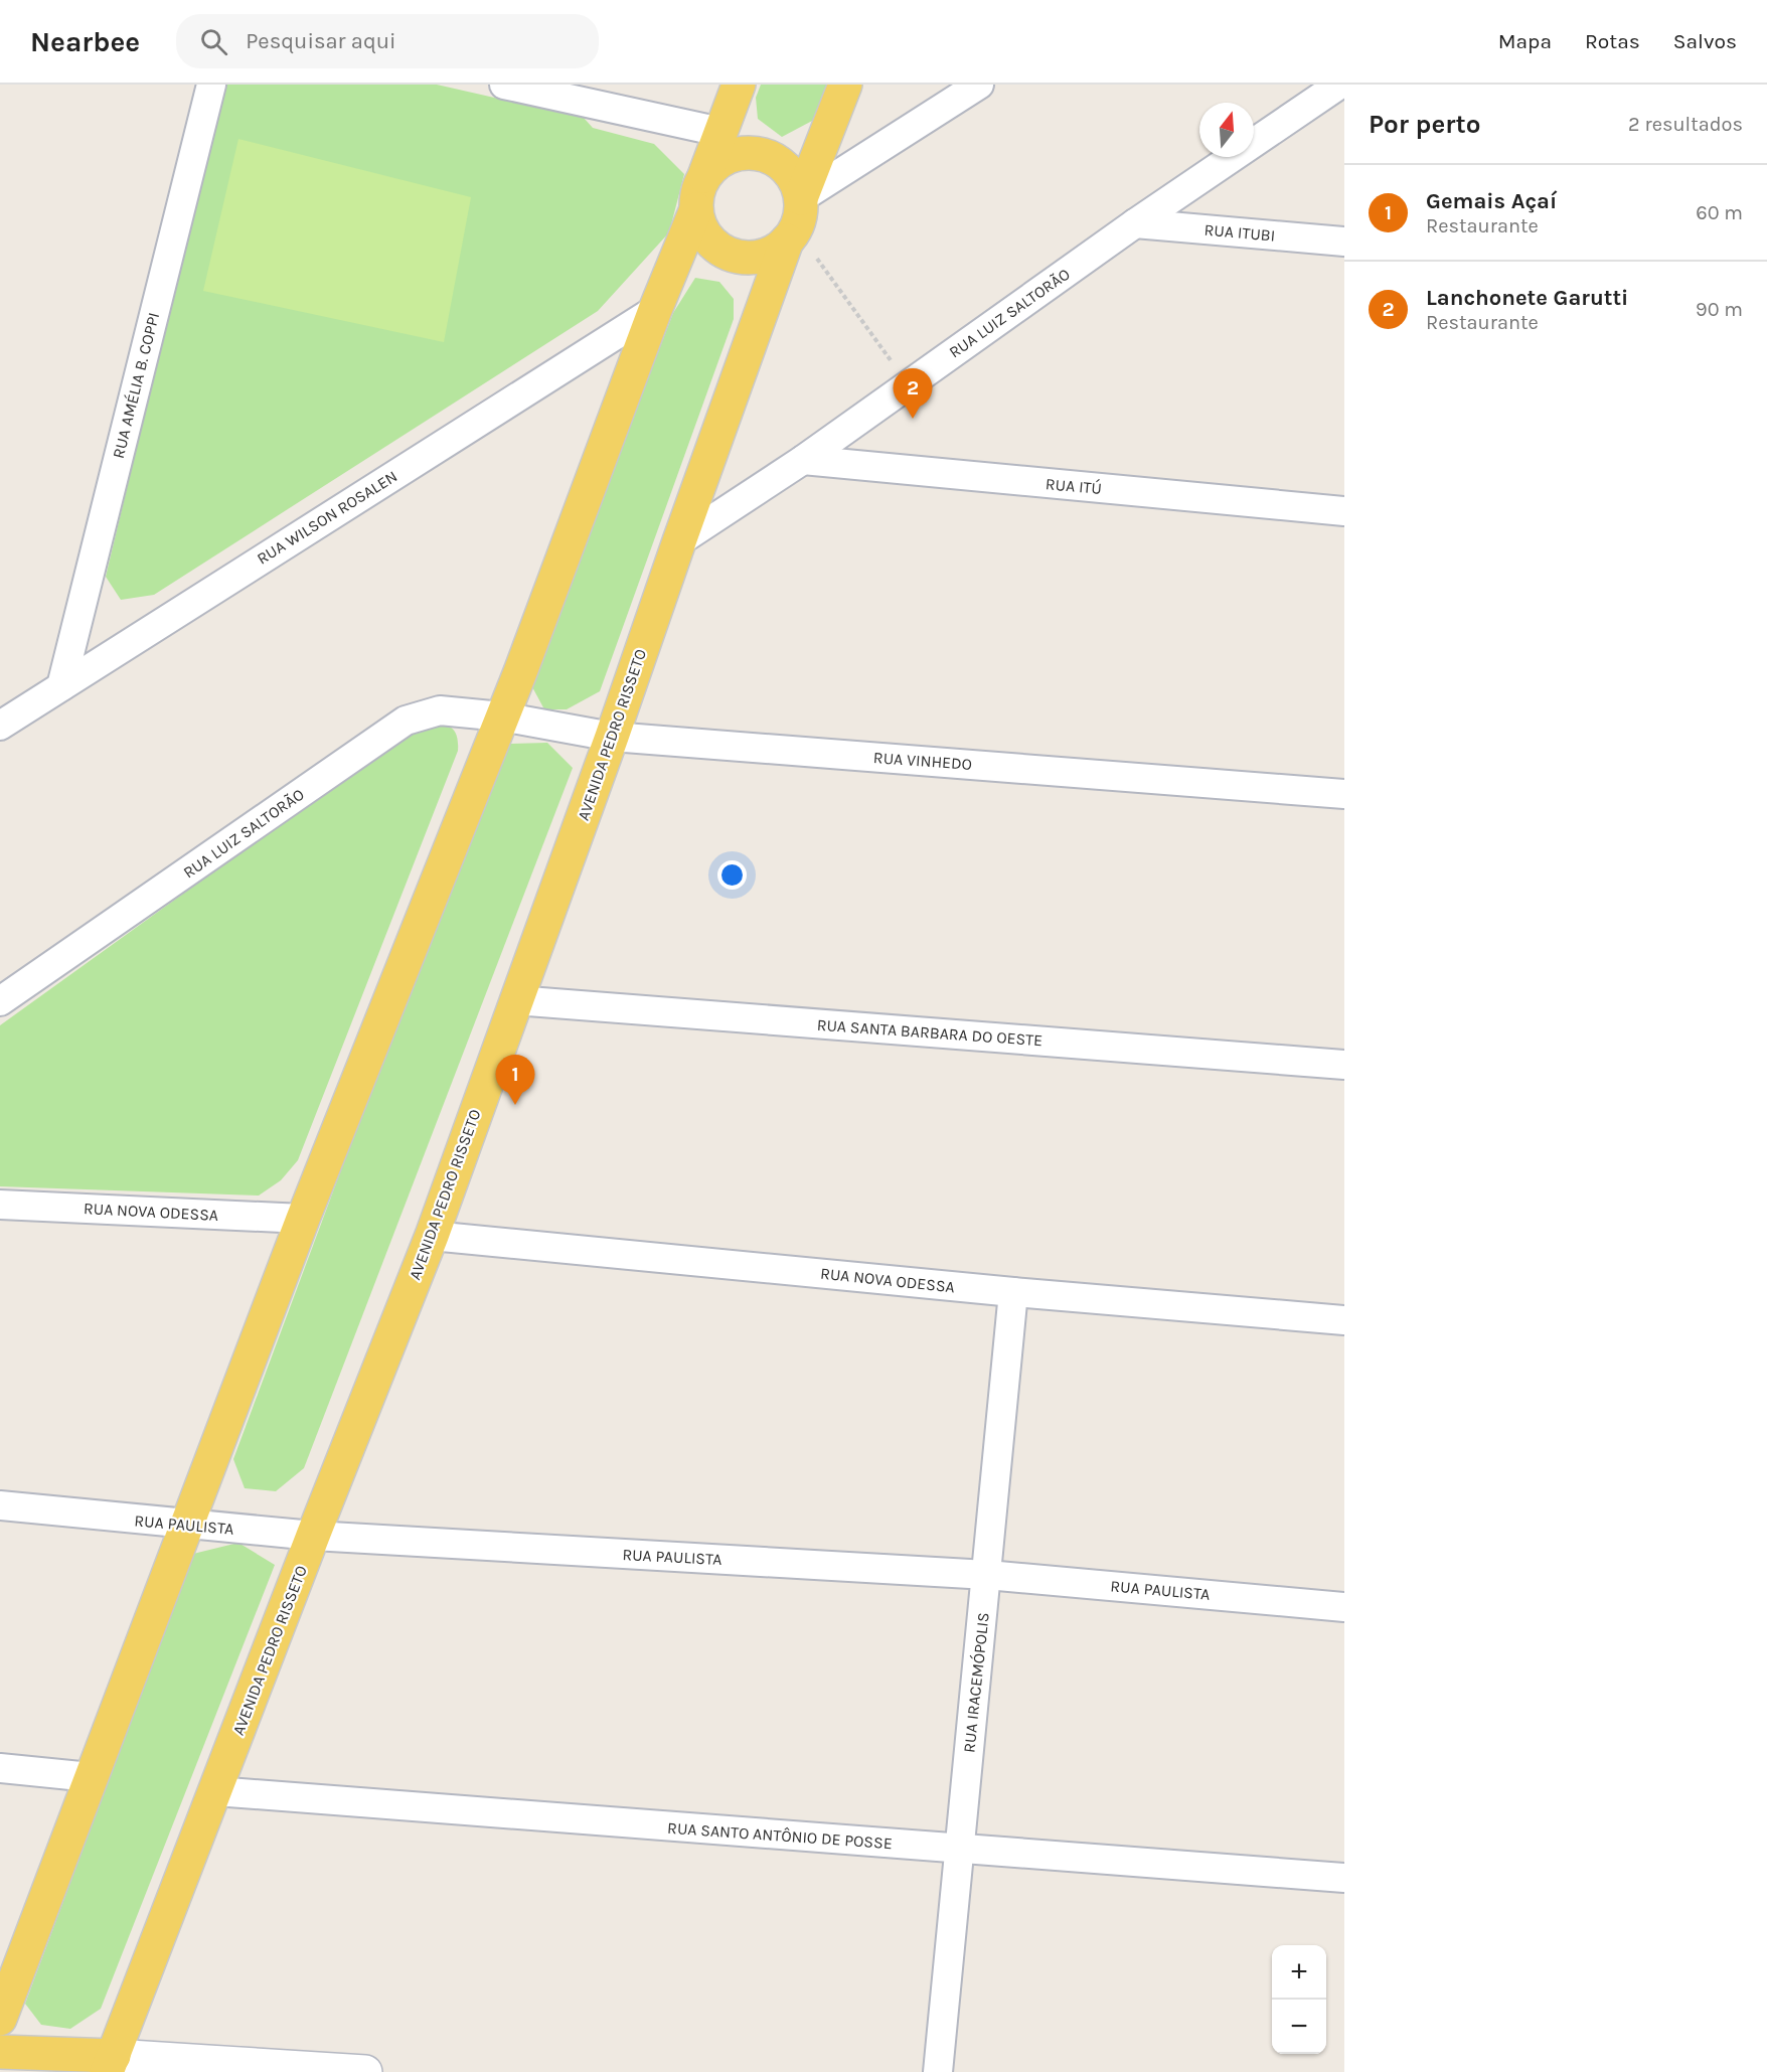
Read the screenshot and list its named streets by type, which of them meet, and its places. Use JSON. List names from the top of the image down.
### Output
{
  "streets": {
    "main road": ["AVENIDA PEDRO RISSETO"],
    "street": [
      "RUA ITUBI",
      "RUA LUIZ SALTORÃO",
      "RUA AMÉLIA B. COPPI",
      "RUA ITÚ",
      "RUA WILSON ROSALEN",
      "RUA VINHEDO",
      "RUA SANTA BARBARA DO OESTE",
      "RUA NOVA ODESSA",
      "RUA PAULISTA",
      "RUA IRACEMÓPOLIS",
      "RUA SANTO ANTÔNIO DE POSSE"
    ]
  },
  "crossings": [
    ["RUA ITUBI", "RUA LUIZ SALTORÃO"],
    ["RUA LUIZ SALTORÃO", "RUA ITÚ"],
    ["RUA LUIZ SALTORÃO", "AVENIDA PEDRO RISSETO"],
    ["RUA LUIZ SALTORÃO", "RUA VINHEDO"],
    ["RUA AMÉLIA B. COPPI", "RUA WILSON ROSALEN"],
    ["AVENIDA PEDRO RISSETO", "RUA VINHEDO"],
    ["AVENIDA PEDRO RISSETO", "RUA SANTA BARBARA DO OESTE"],
    ["AVENIDA PEDRO RISSETO", "RUA NOVA ODESSA"],
    ["AVENIDA PEDRO RISSETO", "RUA PAULISTA"],
    ["AVENIDA PEDRO RISSETO", "RUA SANTO ANTÔNIO DE POSSE"],
    ["RUA NOVA ODESSA", "RUA IRACEMÓPOLIS"],
    ["RUA PAULISTA", "RUA IRACEMÓPOLIS"],
    ["RUA IRACEMÓPOLIS", "RUA SANTO ANTÔNIO DE POSSE"]
  ],
  "north": "top",
  "page": {
    "header": "Nearbee",
    "search": "Pesquisar aqui",
    "nav": ["Mapa", "Rotas", "Salvos"],
    "heading": ["Por perto", "2 resultados"],
    "list": [
      {
        "mark": "1",
        "name": "Gemais Açaí",
        "note": "Restaurante",
        "value": "60 m"
      },
      {
        "mark": "2",
        "name": "Lanchonete Garutti",
        "note": "Restaurante",
        "value": "90 m"
      }
    ],
    "pins": ["2", "1"],
    "map_buttons": ["+", "−"]
  }
}
